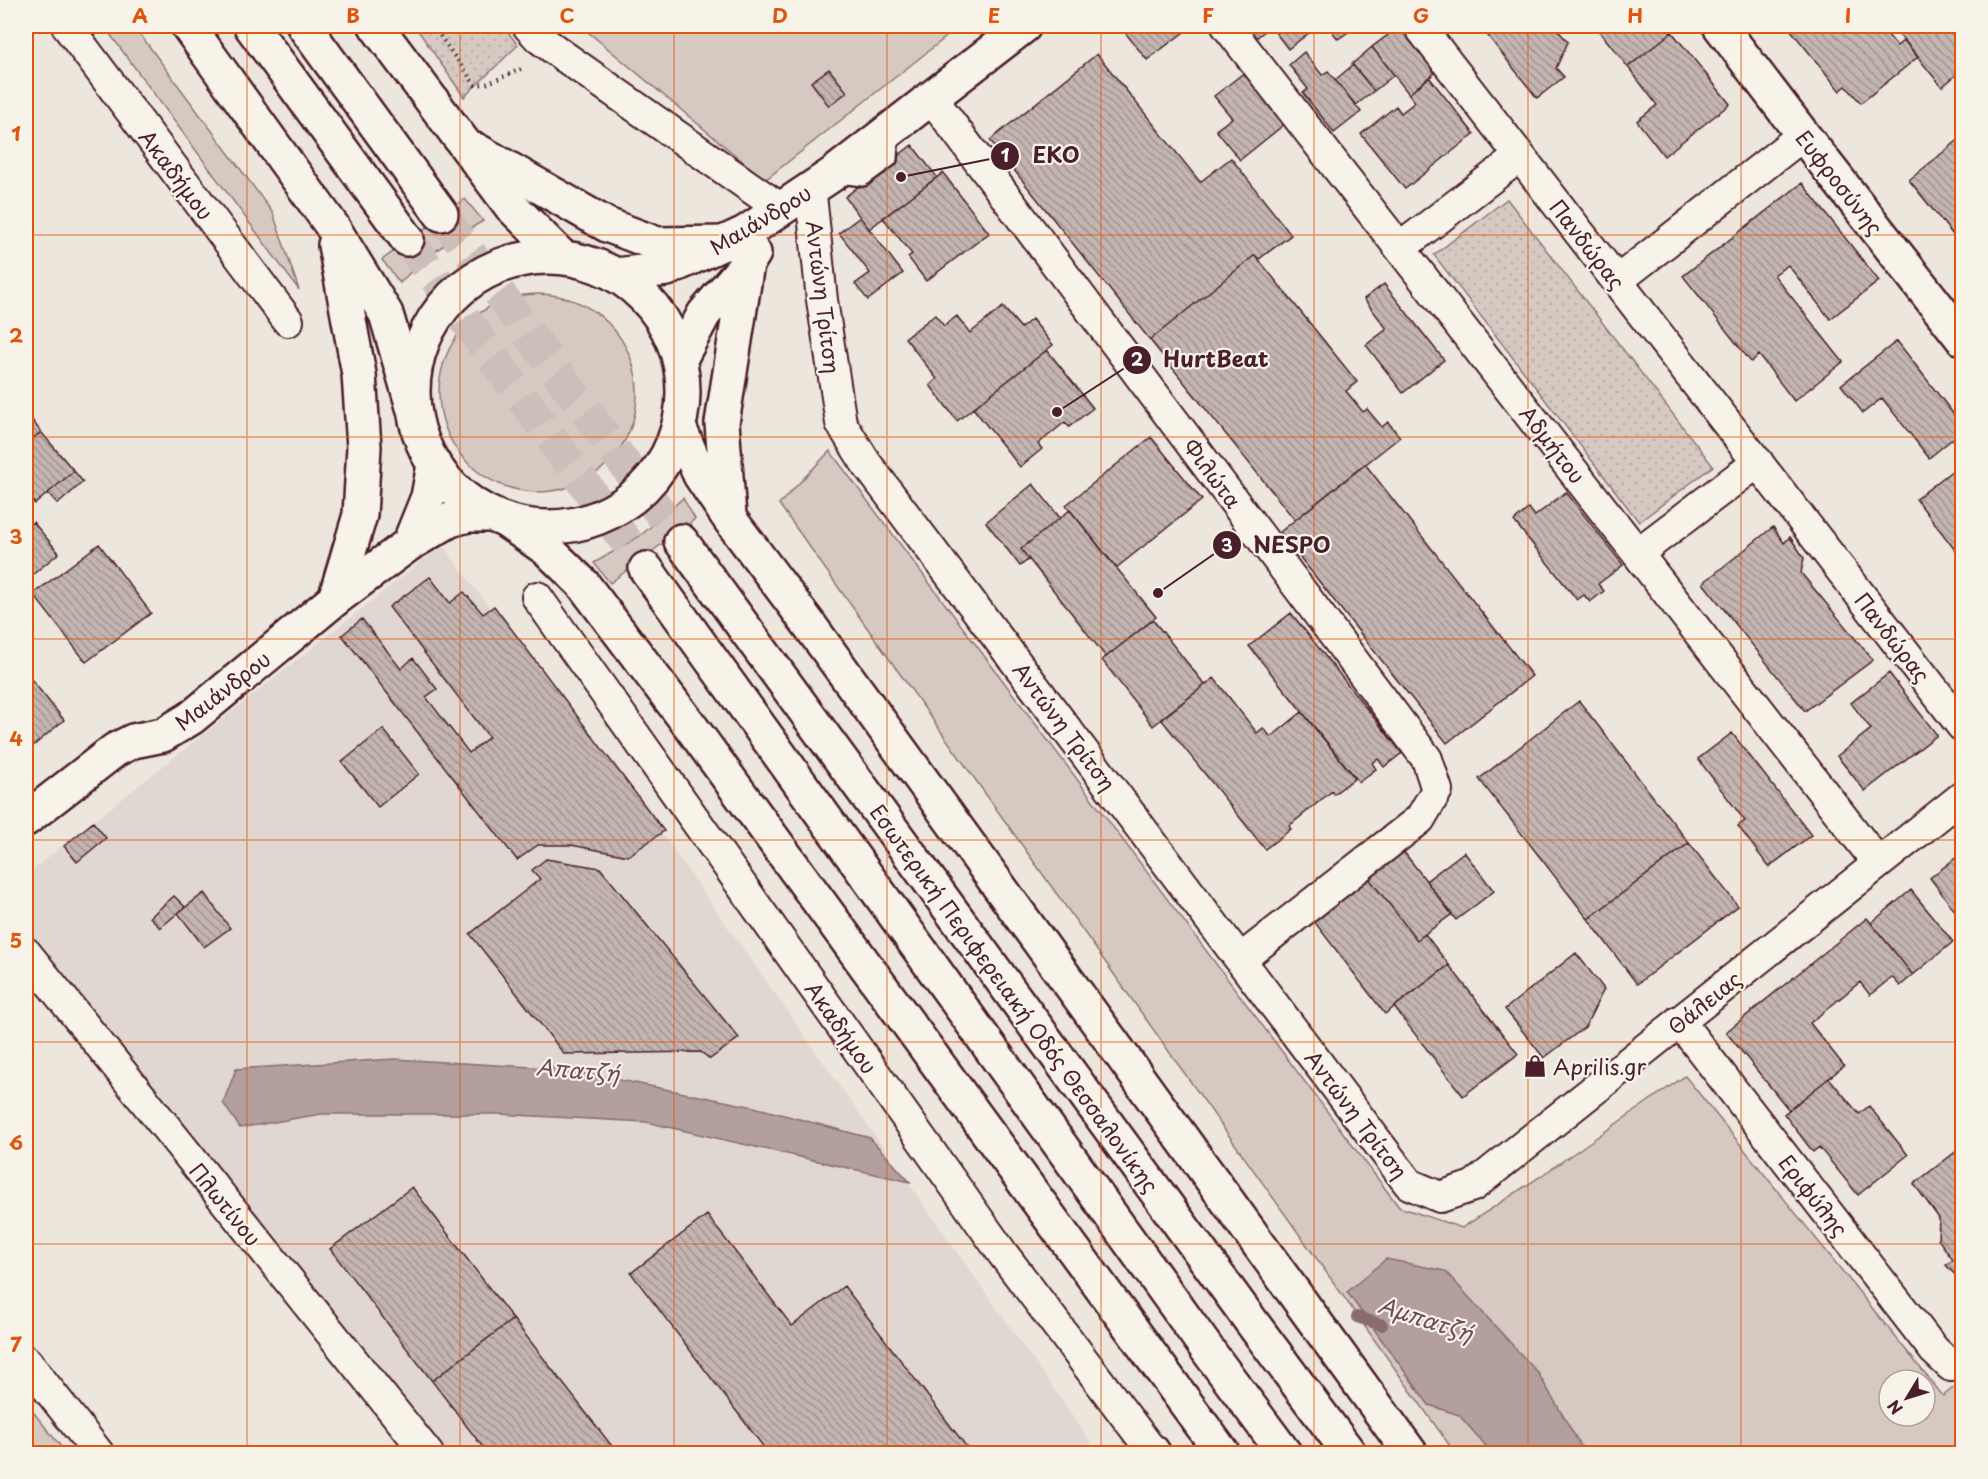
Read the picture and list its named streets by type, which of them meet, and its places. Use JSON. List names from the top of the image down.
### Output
{
  "streets": {
    "main road": ["Ευφροσύνης", "Μαιάνδρου", "Εσωτερική Περιφερειακή Οδός Θεσσαλονίκης"],
    "street": [
      "Ακαδήμου",
      "Πανδώρας",
      "Αντώνη Τρίτση",
      "Αδμήτου",
      "Φιλώτα",
      "Θάλειας",
      "Εριφύλης",
      "Πλωτίνου"
    ]
  },
  "crossings": [
    ["Μαιάνδρου", "Αντώνη Τρίτση"],
    ["Μαιάνδρου", "Φιλώτα"],
    ["Αντώνη Τρίτση", "Φιλώτα"],
    ["Αντώνη Τρίτση", "Θάλειας"],
    ["Αδμήτου", "Θάλειας"],
    ["Θάλειας", "Εριφύλης"]
  ],
  "water": ["Απατζή", "Αμπατζή"],
  "places": {
    "other": ["EKO", "HurtBeat", "NESPO"],
    "shop": ["Aprilis.gr"]
  },
  "north": "bottom left",
  "grid": {
    "columns": [
      "A",
      "B",
      "C",
      "D",
      "E",
      "F",
      "G",
      "H",
      "I"
    ],
    "rows": [
      "1",
      "2",
      "3",
      "4",
      "5",
      "6",
      "7"
    ]
  }
}
